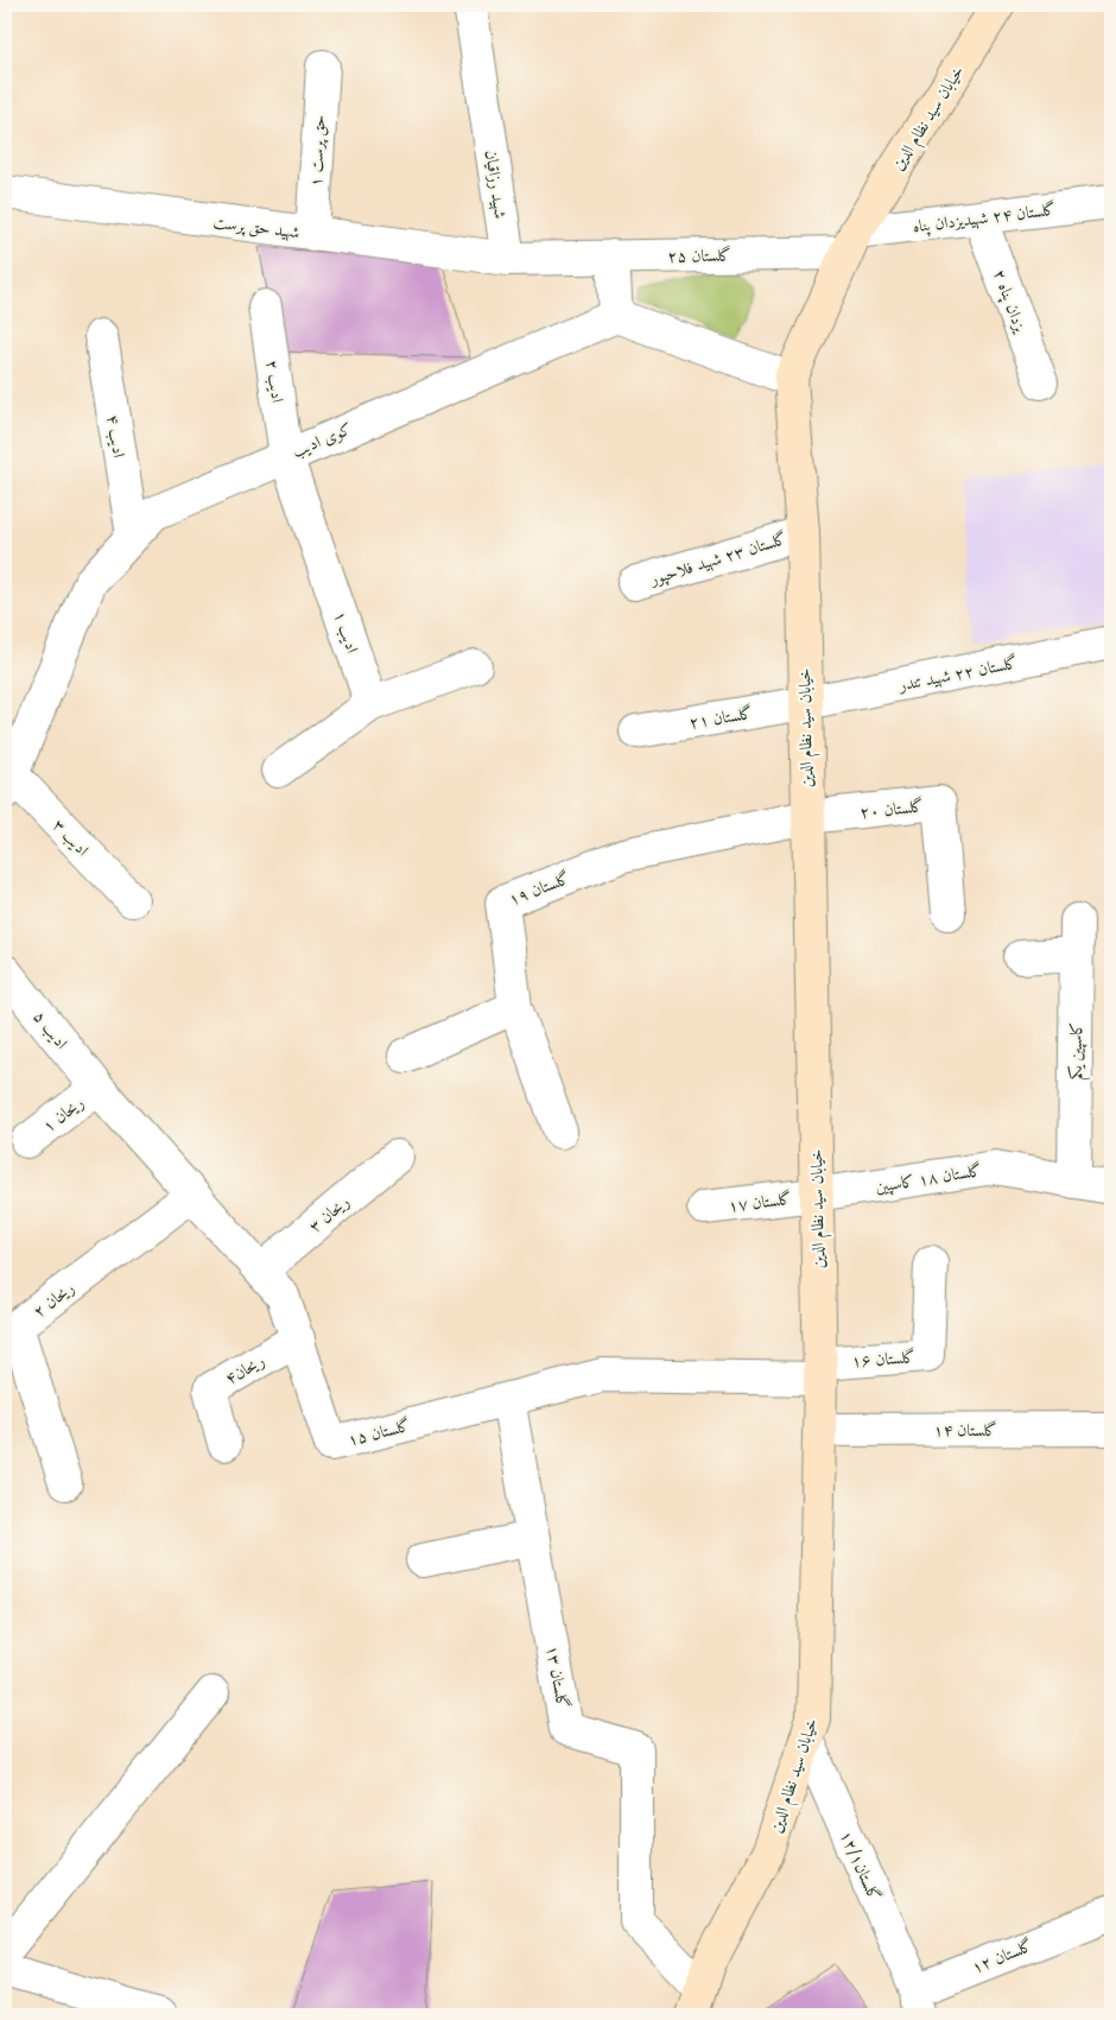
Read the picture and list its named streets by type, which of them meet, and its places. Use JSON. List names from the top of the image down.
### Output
{
  "streets": {
    "main road": ["خیابان سید نظام الدین"],
    "street": [
      "حق پرست ۱",
      "شهید رزاقیان",
      "گلستان ۲۴ شهیدیزدان پناه",
      "شهید حق پرست",
      "گلستان ۲۵",
      "یزدان پناه ۲",
      "ادیب ۲",
      "ادیب ۴",
      "کوی ادیب",
      "گلستان ۲۳ شهید فلاحپور",
      "ادیب ۱",
      "گلستان ۲۲ شهید تندر",
      "گلستان ۲۱",
      "گلستان ۲۰",
      "ادیب ۳",
      "گلستان ۱۹",
      "ادیب ۵",
      "کاسپین یکم",
      "ریحان ۱",
      "گلستان ۱۸ کاسپین",
      "گلستان ۱۷",
      "ریحان ۳",
      "ریحان ۲",
      "گلستان ۱۶",
      "ریحان۴",
      "گلستان ۱۴",
      "گلستان ۱۵",
      "گلستان ۱۳",
      "گلستان۱۲/۱",
      "گلستان ۱۲"
    ]
  },
  "crossings": [
    ["خیابان سید نظام الدین", "گلستان ۲۴ شهیدیزدان پناه"],
    ["خیابان سید نظام الدین", "گلستان ۲۵"],
    ["خیابان سید نظام الدین", "گلستان ۲۳ شهید فلاحپور"],
    ["خیابان سید نظام الدین", "گلستان ۲۲ شهید تندر"],
    ["خیابان سید نظام الدین", "گلستان ۲۱"],
    ["خیابان سید نظام الدین", "گلستان ۲۰"],
    ["خیابان سید نظام الدین", "گلستان ۱۹"],
    ["خیابان سید نظام الدین", "گلستان ۱۸ کاسپین"],
    ["خیابان سید نظام الدین", "گلستان ۱۷"],
    ["خیابان سید نظام الدین", "گلستان ۱۶"],
    ["خیابان سید نظام الدین", "گلستان ۱۴"],
    ["خیابان سید نظام الدین", "گلستان ۱۵"],
    ["خیابان سید نظام الدین", "گلستان ۱۳"],
    ["خیابان سید نظام الدین", "گلستان۱۲/۱"],
    ["حق پرست ۱", "شهید حق پرست"],
    ["شهید رزاقیان", "شهید حق پرست"],
    ["گلستان ۲۴ شهیدیزدان پناه", "گلستان ۲۵"],
    ["گلستان ۲۴ شهیدیزدان پناه", "یزدان پناه ۲"],
    ["ادیب ۲", "کوی ادیب"],
    ["ادیب ۲", "ادیب ۱"],
    ["ادیب ۴", "کوی ادیب"],
    ["کوی ادیب", "ادیب ۱"],
    ["کوی ادیب", "ادیب ۳"],
    ["گلستان ۲۲ شهید تندر", "گلستان ۲۱"],
    ["گلستان ۲۰", "گلستان ۱۹"],
    ["ادیب ۵", "ریحان ۱"],
    ["ادیب ۵", "گلستان ۱۵"],
    ["کاسپین یکم", "گلستان ۱۸ کاسپین"],
    ["ریحان ۱", "گلستان ۱۵"],
    ["گلستان ۱۸ کاسپین", "گلستان ۱۷"],
    ["ریحان ۳", "گلستان ۱۵"],
    ["ریحان ۲", "گلستان ۱۵"],
    ["گلستان ۱۶", "گلستان ۱۵"],
    ["ریحان۴", "گلستان ۱۵"],
    ["گلستان ۱۵", "گلستان ۱۳"],
    ["گلستان۱۲/۱", "گلستان ۱۲"]
  ]
}
